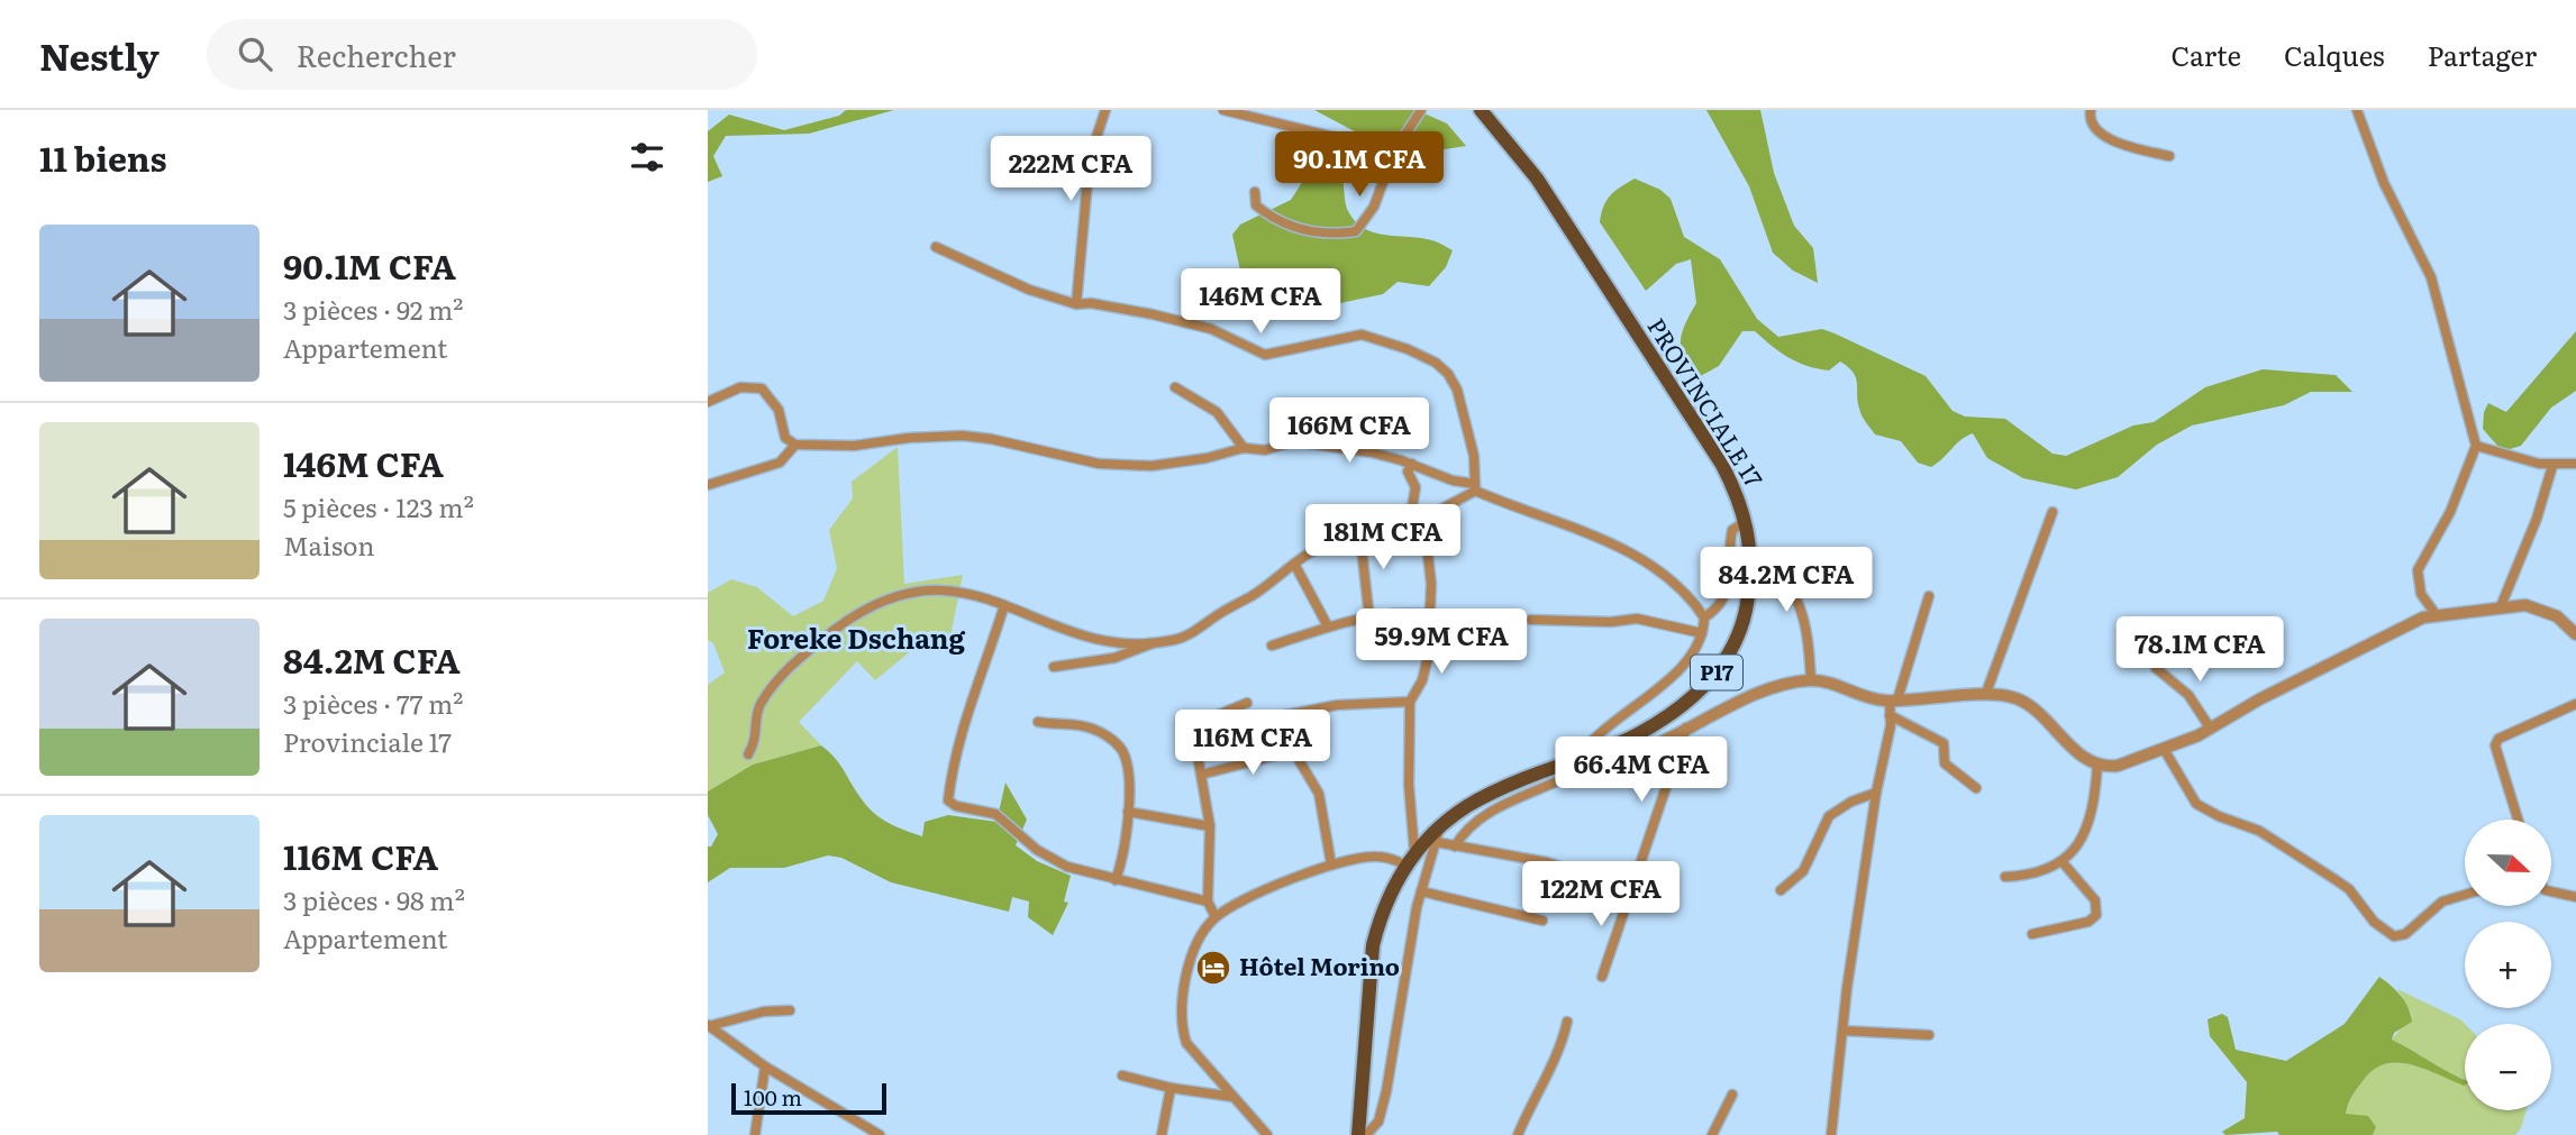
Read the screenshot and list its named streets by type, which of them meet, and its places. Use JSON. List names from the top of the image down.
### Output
{
  "streets": {
    "main road": ["PROVINCIALE 17", "P17"]
  },
  "districts": ["Foreke Dschang"],
  "places": {
    "hotel": ["Hôtel Morino"]
  },
  "scale_bar": "100 m",
  "north": "right",
  "page": {
    "header": "Nestly",
    "search": "Rechercher",
    "nav": ["Carte", "Calques", "Partager"],
    "heading": "11 biens",
    "price": [
      "90.1M CFA",
      "222M CFA",
      "146M CFA",
      "166M CFA",
      "181M CFA",
      "84.2M CFA",
      "59.9M CFA",
      "78.1M CFA",
      "116M CFA",
      "66.4M CFA",
      "122M CFA"
    ],
    "list": [
      {
        "name": "90.1M CFA",
        "note": "3 pièces · 92 m² · Appartement"
      },
      {
        "name": "146M CFA",
        "note": "5 pièces · 123 m² · Maison"
      },
      {
        "name": "84.2M CFA",
        "note": "3 pièces · 77 m² · Provinciale 17"
      },
      {
        "name": "116M CFA",
        "note": "3 pièces · 98 m² · Appartement"
      }
    ],
    "map_buttons": ["+", "−"],
    "scale": "100 m"
  }
}
